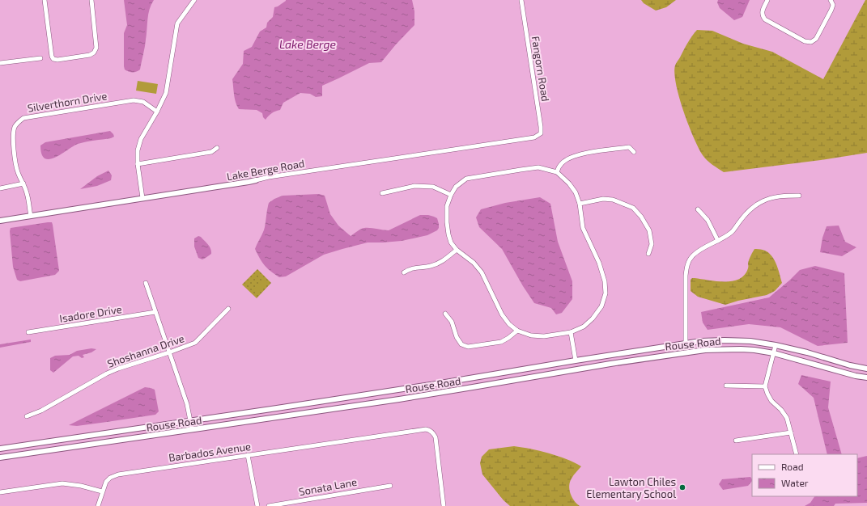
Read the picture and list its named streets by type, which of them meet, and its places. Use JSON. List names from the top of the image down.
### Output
{
  "streets": {
    "street": [
      "Fangorn Road",
      "Silverthorn Drive",
      "Lake Berge Road",
      "Isadore Drive",
      "Rouse Road",
      "Shoshanna Drive",
      "Barbados Avenue",
      "Sonata Lane"
    ]
  },
  "crossings": [
    ["Fangorn Road", "Lake Berge Road"],
    ["Silverthorn Drive", "Lake Berge Road"]
  ],
  "water": ["Lake Berge"],
  "places": ["Lawton Chiles Elementary School"],
  "legend": ["Road", "Water"]
}
